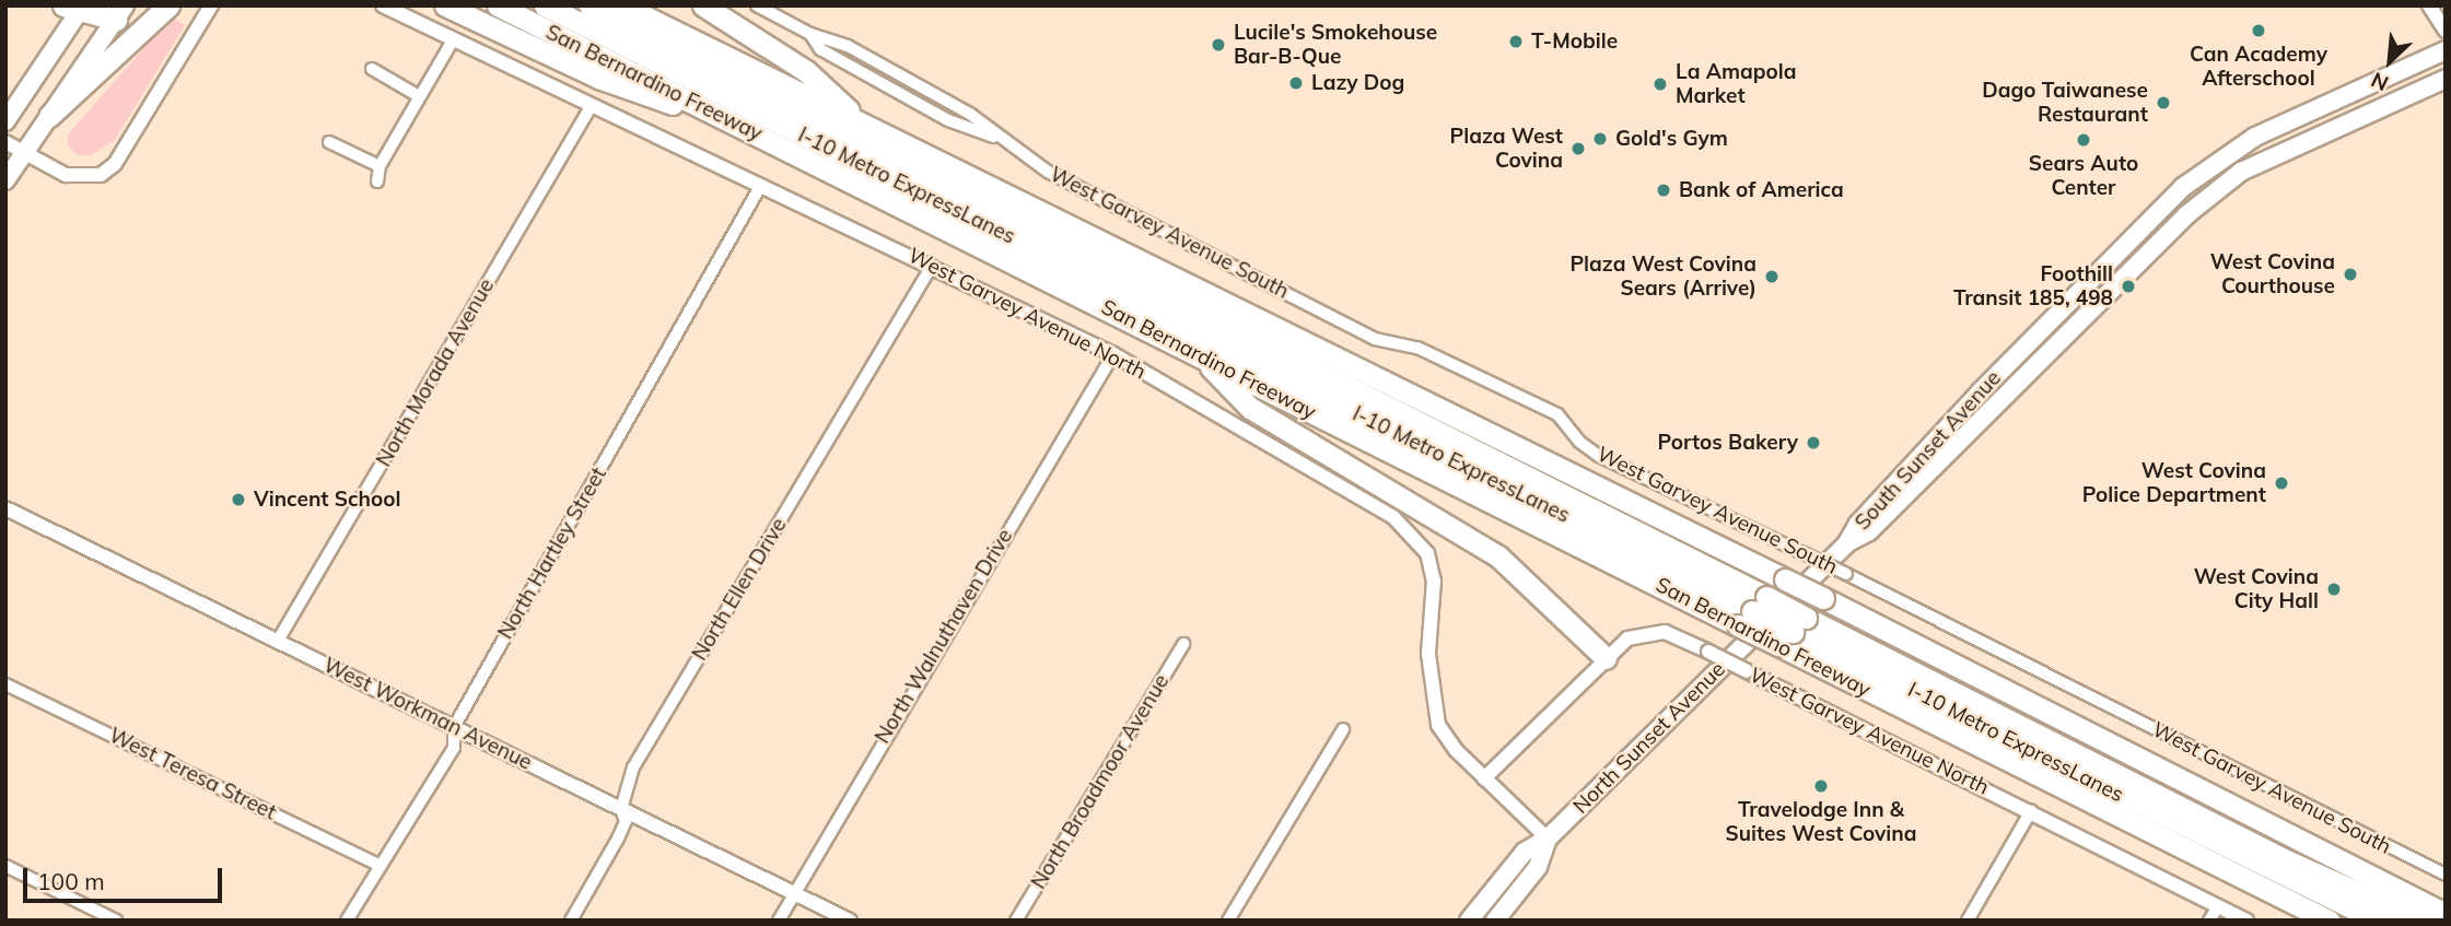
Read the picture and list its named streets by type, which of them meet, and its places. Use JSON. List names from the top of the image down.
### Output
{
  "streets": {
    "highway": ["San Bernardino Freeway", "I-10 Metro ExpressLanes"],
    "main road": ["South Sunset Avenue", "North Sunset Avenue"],
    "street": [
      "West Garvey Avenue South",
      "West Garvey Avenue North",
      "North Morada Avenue",
      "North Hartley Street",
      "North Ellen Drive",
      "North Walnuthaven Drive",
      "West Workman Avenue",
      "West Teresa Street",
      "North Broadmoor Avenue"
    ]
  },
  "crossings": [
    ["San Bernardino Freeway", "I-10 Metro ExpressLanes"],
    ["San Bernardino Freeway", "North Sunset Avenue"],
    ["I-10 Metro ExpressLanes", "North Sunset Avenue"],
    ["West Garvey Avenue North", "North Morada Avenue"],
    ["West Garvey Avenue North", "North Hartley Street"],
    ["West Garvey Avenue North", "North Ellen Drive"],
    ["West Garvey Avenue North", "North Walnuthaven Drive"],
    ["West Garvey Avenue North", "North Sunset Avenue"],
    ["North Morada Avenue", "West Workman Avenue"],
    ["South Sunset Avenue", "North Sunset Avenue"],
    ["North Hartley Street", "West Workman Avenue"],
    ["North Hartley Street", "West Teresa Street"],
    ["North Ellen Drive", "West Workman Avenue"],
    ["North Walnuthaven Drive", "West Workman Avenue"]
  ],
  "places": [
    "Can Academy Afterschool",
    "T-Mobile",
    "Lucile's Smokehouse Bar-B-Que",
    "Lazy Dog",
    "La Amapola Market",
    "Dago Taiwanese Restaurant",
    "Gold's Gym",
    "Sears Auto Center",
    "Plaza West Covina",
    "Bank of America",
    "West Covina Courthouse",
    "Plaza West Covina Sears (Arrive)",
    "Foothill Transit 185, 498",
    "Portos Bakery",
    "West Covina Police Department",
    "Vincent School",
    "West Covina City Hall",
    "Travelodge Inn & Suites West Covina"
  ],
  "scale_bar": "100 m",
  "north": "bottom left"
}
